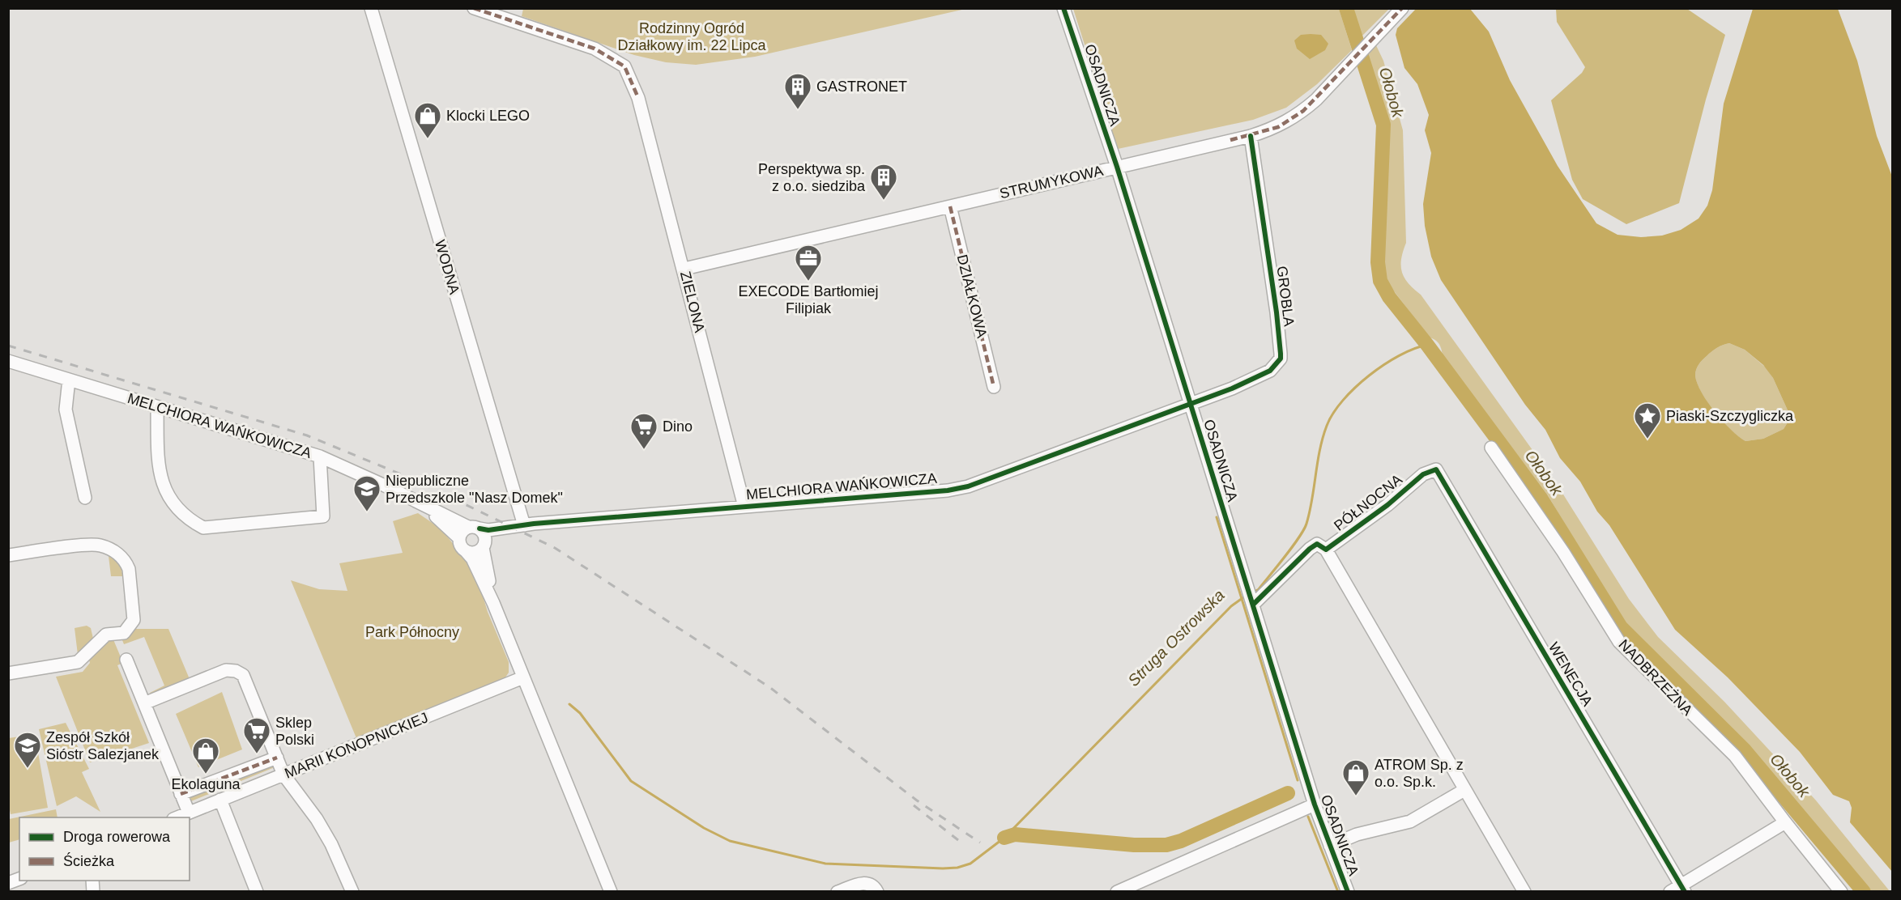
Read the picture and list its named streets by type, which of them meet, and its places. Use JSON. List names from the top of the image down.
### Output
{
  "streets": {
    "street": [
      "OSADNICZA",
      "STRUMYKOWA",
      "WODNA",
      "DZIAŁKOWA",
      "GROBLA",
      "ZIELONA",
      "MELCHIORA WAŃKOWICZA",
      "PÓŁNOCNA",
      "WENECJA",
      "NADBRZEŻNA",
      "MARII KONOPNICKIEJ"
    ]
  },
  "crossings": [
    ["OSADNICZA", "STRUMYKOWA"],
    ["OSADNICZA", "GROBLA"],
    ["OSADNICZA", "MELCHIORA WAŃKOWICZA"],
    ["OSADNICZA", "PÓŁNOCNA"],
    ["STRUMYKOWA", "DZIAŁKOWA"],
    ["STRUMYKOWA", "GROBLA"],
    ["STRUMYKOWA", "ZIELONA"],
    ["WODNA", "MELCHIORA WAŃKOWICZA"],
    ["GROBLA", "MELCHIORA WAŃKOWICZA"],
    ["ZIELONA", "MELCHIORA WAŃKOWICZA"],
    ["PÓŁNOCNA", "WENECJA"]
  ],
  "water": ["Ołobok", "Struga Ostrowska"],
  "parks": ["Rodzinny Ogród Działkowy im. 22 Lipca", "Park Północny"],
  "places": {
    "building": ["GASTRONET", "Perspektywa sp. z o.o. siedziba"],
    "shop": ["Klocki LEGO", "Ekolaguna", "ATROM Sp. z o.o. Sp.k."],
    "office": ["EXECODE Bartłomiej Filipiak"],
    "place": ["Piaski-Szczygliczka"],
    "supermarket": ["Dino", "Sklep Polski"],
    "school or university": ["Niepubliczne Przedszkole \"Nasz Domek\"", "Zespół Szkół Sióstr Salezjanek"]
  },
  "legend": ["Droga rowerowa", "Ścieżka"]
}
